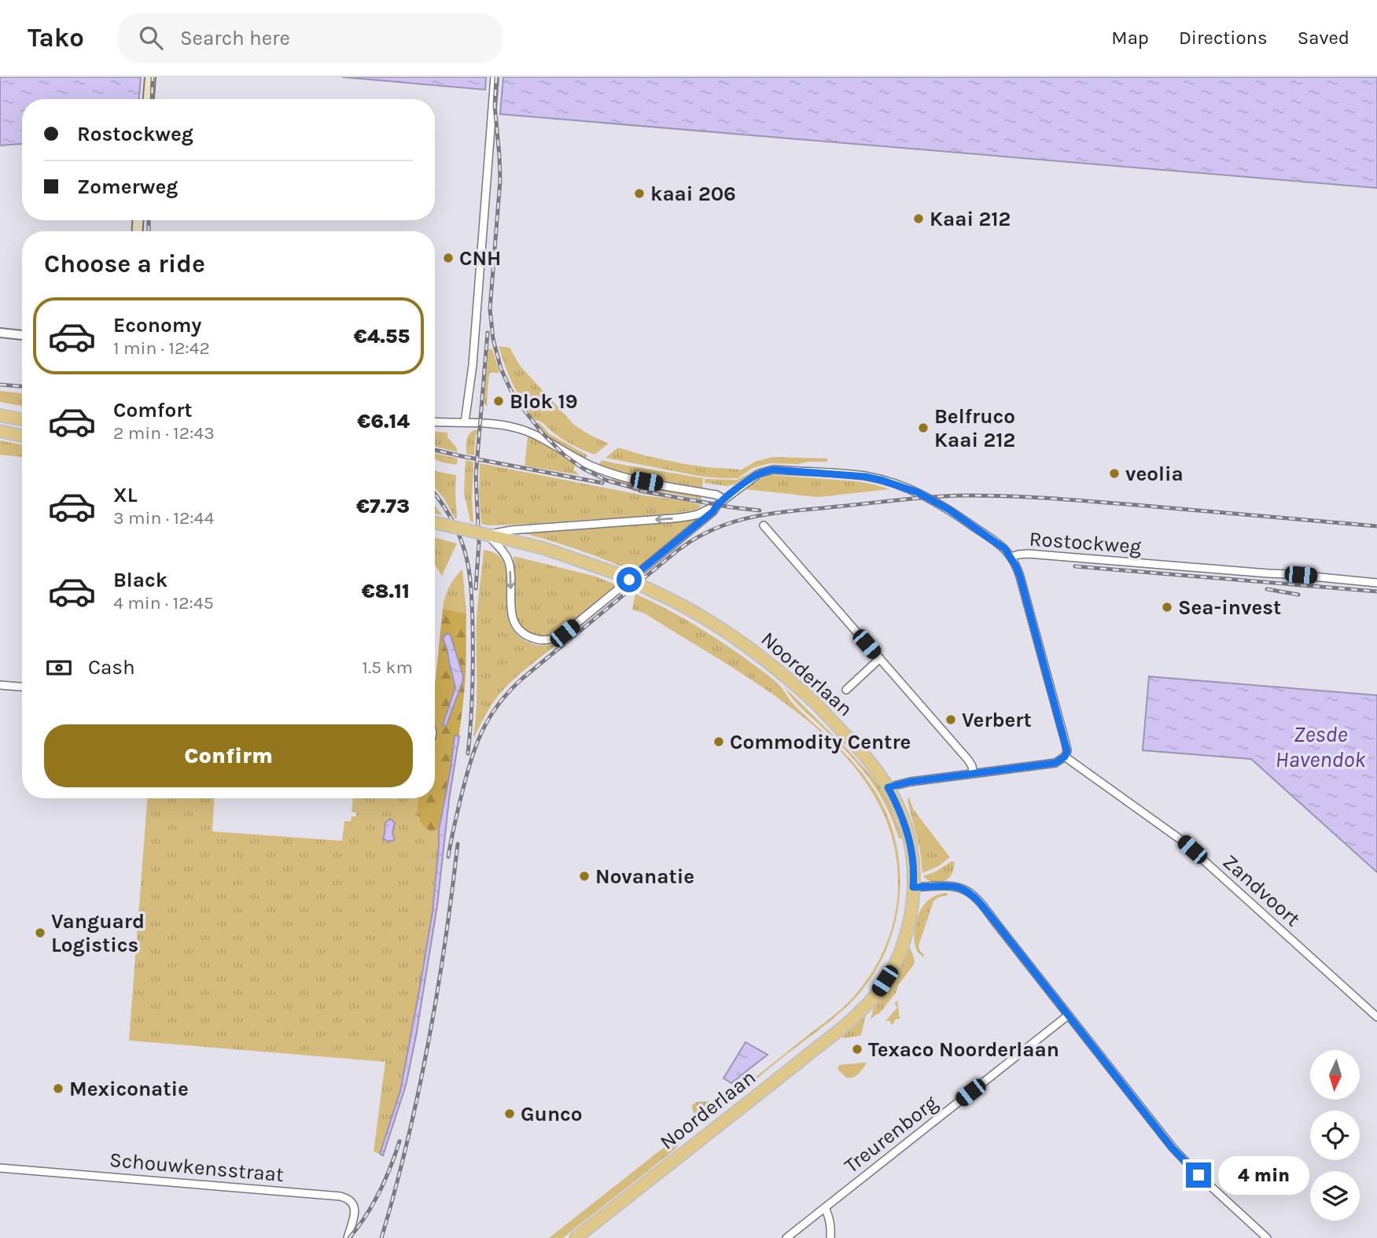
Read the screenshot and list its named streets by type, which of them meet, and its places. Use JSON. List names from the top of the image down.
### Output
{
  "streets": {
    "main road": ["Noorderlaan"],
    "street": [
      "Rostockweg",
      "Zandvoort",
      "Treurenborg",
      "Schouwkensstraat"
    ]
  },
  "crossings": [
    ["Rostockweg", "Noorderlaan"]
  ],
  "water": ["Zesde Havendok"],
  "places": [
    "kaai 206",
    "Kaai 212",
    "CNH",
    "Blok 19",
    "Belfruco Kaai 212",
    "veolia",
    "Sea-invest",
    "Verbert",
    "Commodity Centre",
    "Novanatie",
    "Vanguard Logistics",
    "Texaco Noorderlaan",
    "Mexiconatie",
    "Gunco"
  ],
  "north": "bottom",
  "page": {
    "header": "Tako",
    "search": "Search here",
    "nav": ["Map", "Directions", "Saved"],
    "banner": ["Rostockweg", "Zomerweg"],
    "heading": "Choose a ride",
    "list": [
      {
        "name": "Economy",
        "note": "1 min · 12:42",
        "value": "€4.55"
      },
      {
        "name": "Comfort",
        "note": "2 min · 12:43",
        "value": "€6.14"
      },
      {
        "name": "XL",
        "note": "3 min · 12:44",
        "value": "€7.73"
      },
      {
        "name": "Black",
        "note": "4 min · 12:45",
        "value": "€8.11"
      }
    ],
    "pay": ["Cash", "1.5 km"],
    "buttons": "Confirm",
    "bubble": "4 min"
  }
}
